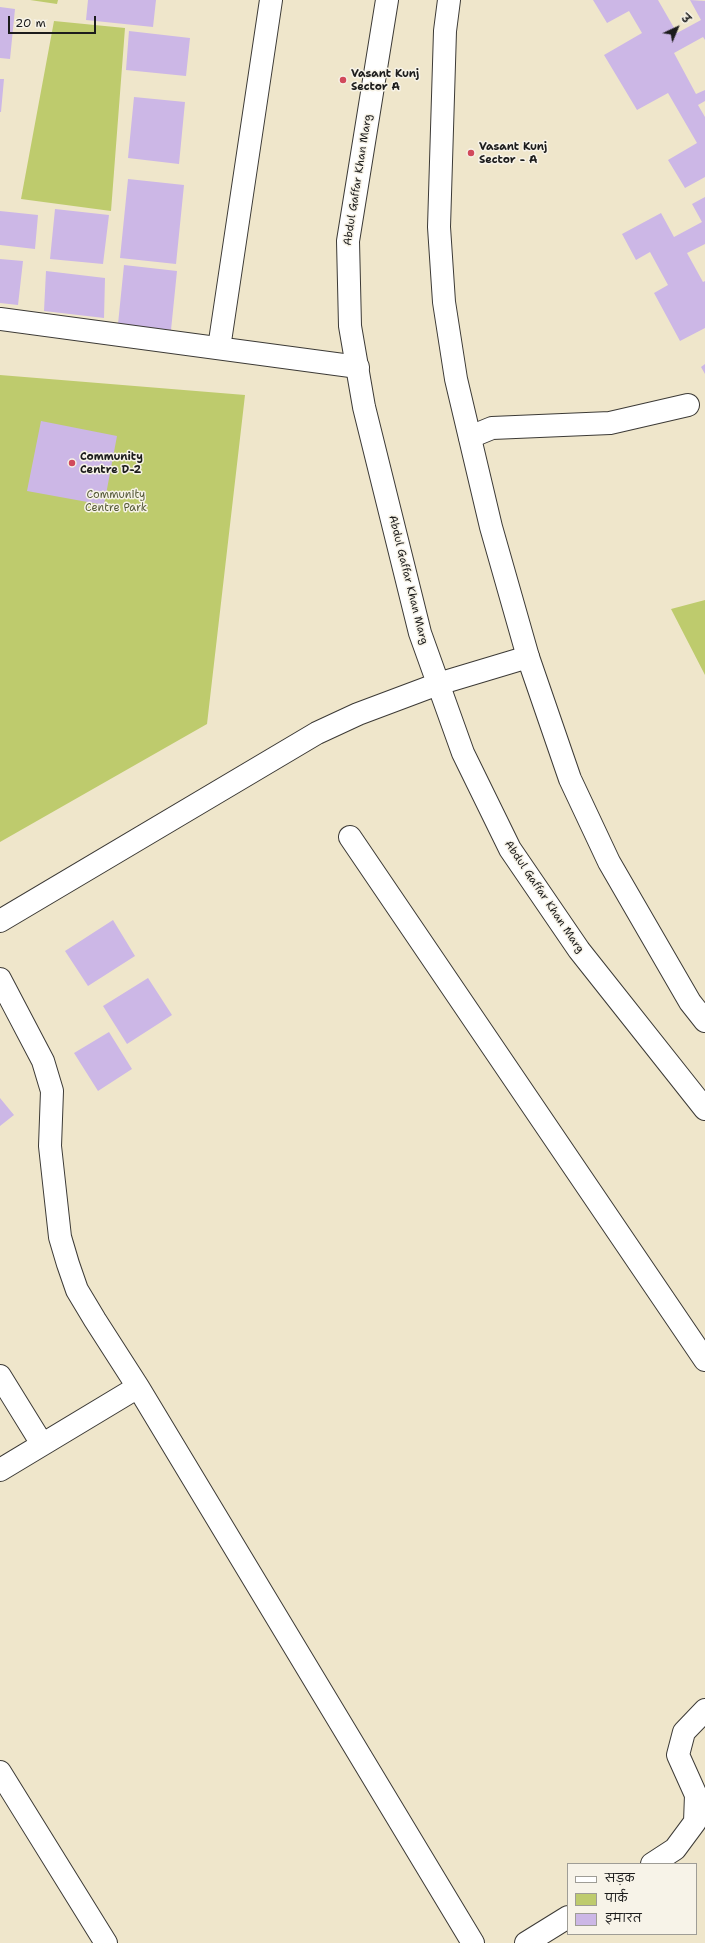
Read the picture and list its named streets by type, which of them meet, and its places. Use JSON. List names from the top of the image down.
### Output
{
  "streets": {
    "street": ["Abdul Gaffar Khan Marg"]
  },
  "parks": ["Community Centre Park"],
  "places": ["Vasant Kunj Sector A", "Vasant Kunj Sector - A", "Community Centre D-2"],
  "legend": ["सड़क", "पार्क", "इमारत"],
  "scale_bar": "20 m",
  "north": "top right"
}
